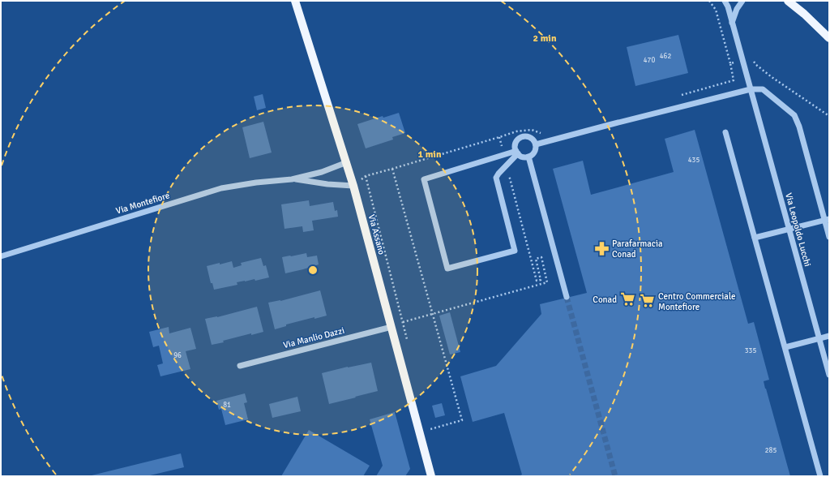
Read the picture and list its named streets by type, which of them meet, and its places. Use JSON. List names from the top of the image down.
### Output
{
  "streets": {
    "main road": ["Via Assano"],
    "street": ["Via Montefiore", "Via Leopoldo Lucchi", "Via Manlio Dazzi"]
  },
  "crossings": [
    ["Via Montefiore", "Via Assano"],
    ["Via Assano", "Via Manlio Dazzi"]
  ],
  "places": {
    "pharmacy": ["Parafarmacia Conad"],
    "supermarket": ["Conad", "Centro Commerciale Montefiore"]
  },
  "house_numbers": [
    "462",
    "470",
    "435",
    "335",
    "96",
    "81",
    "285"
  ],
  "rings": ["2 min", "1 min"]
}
